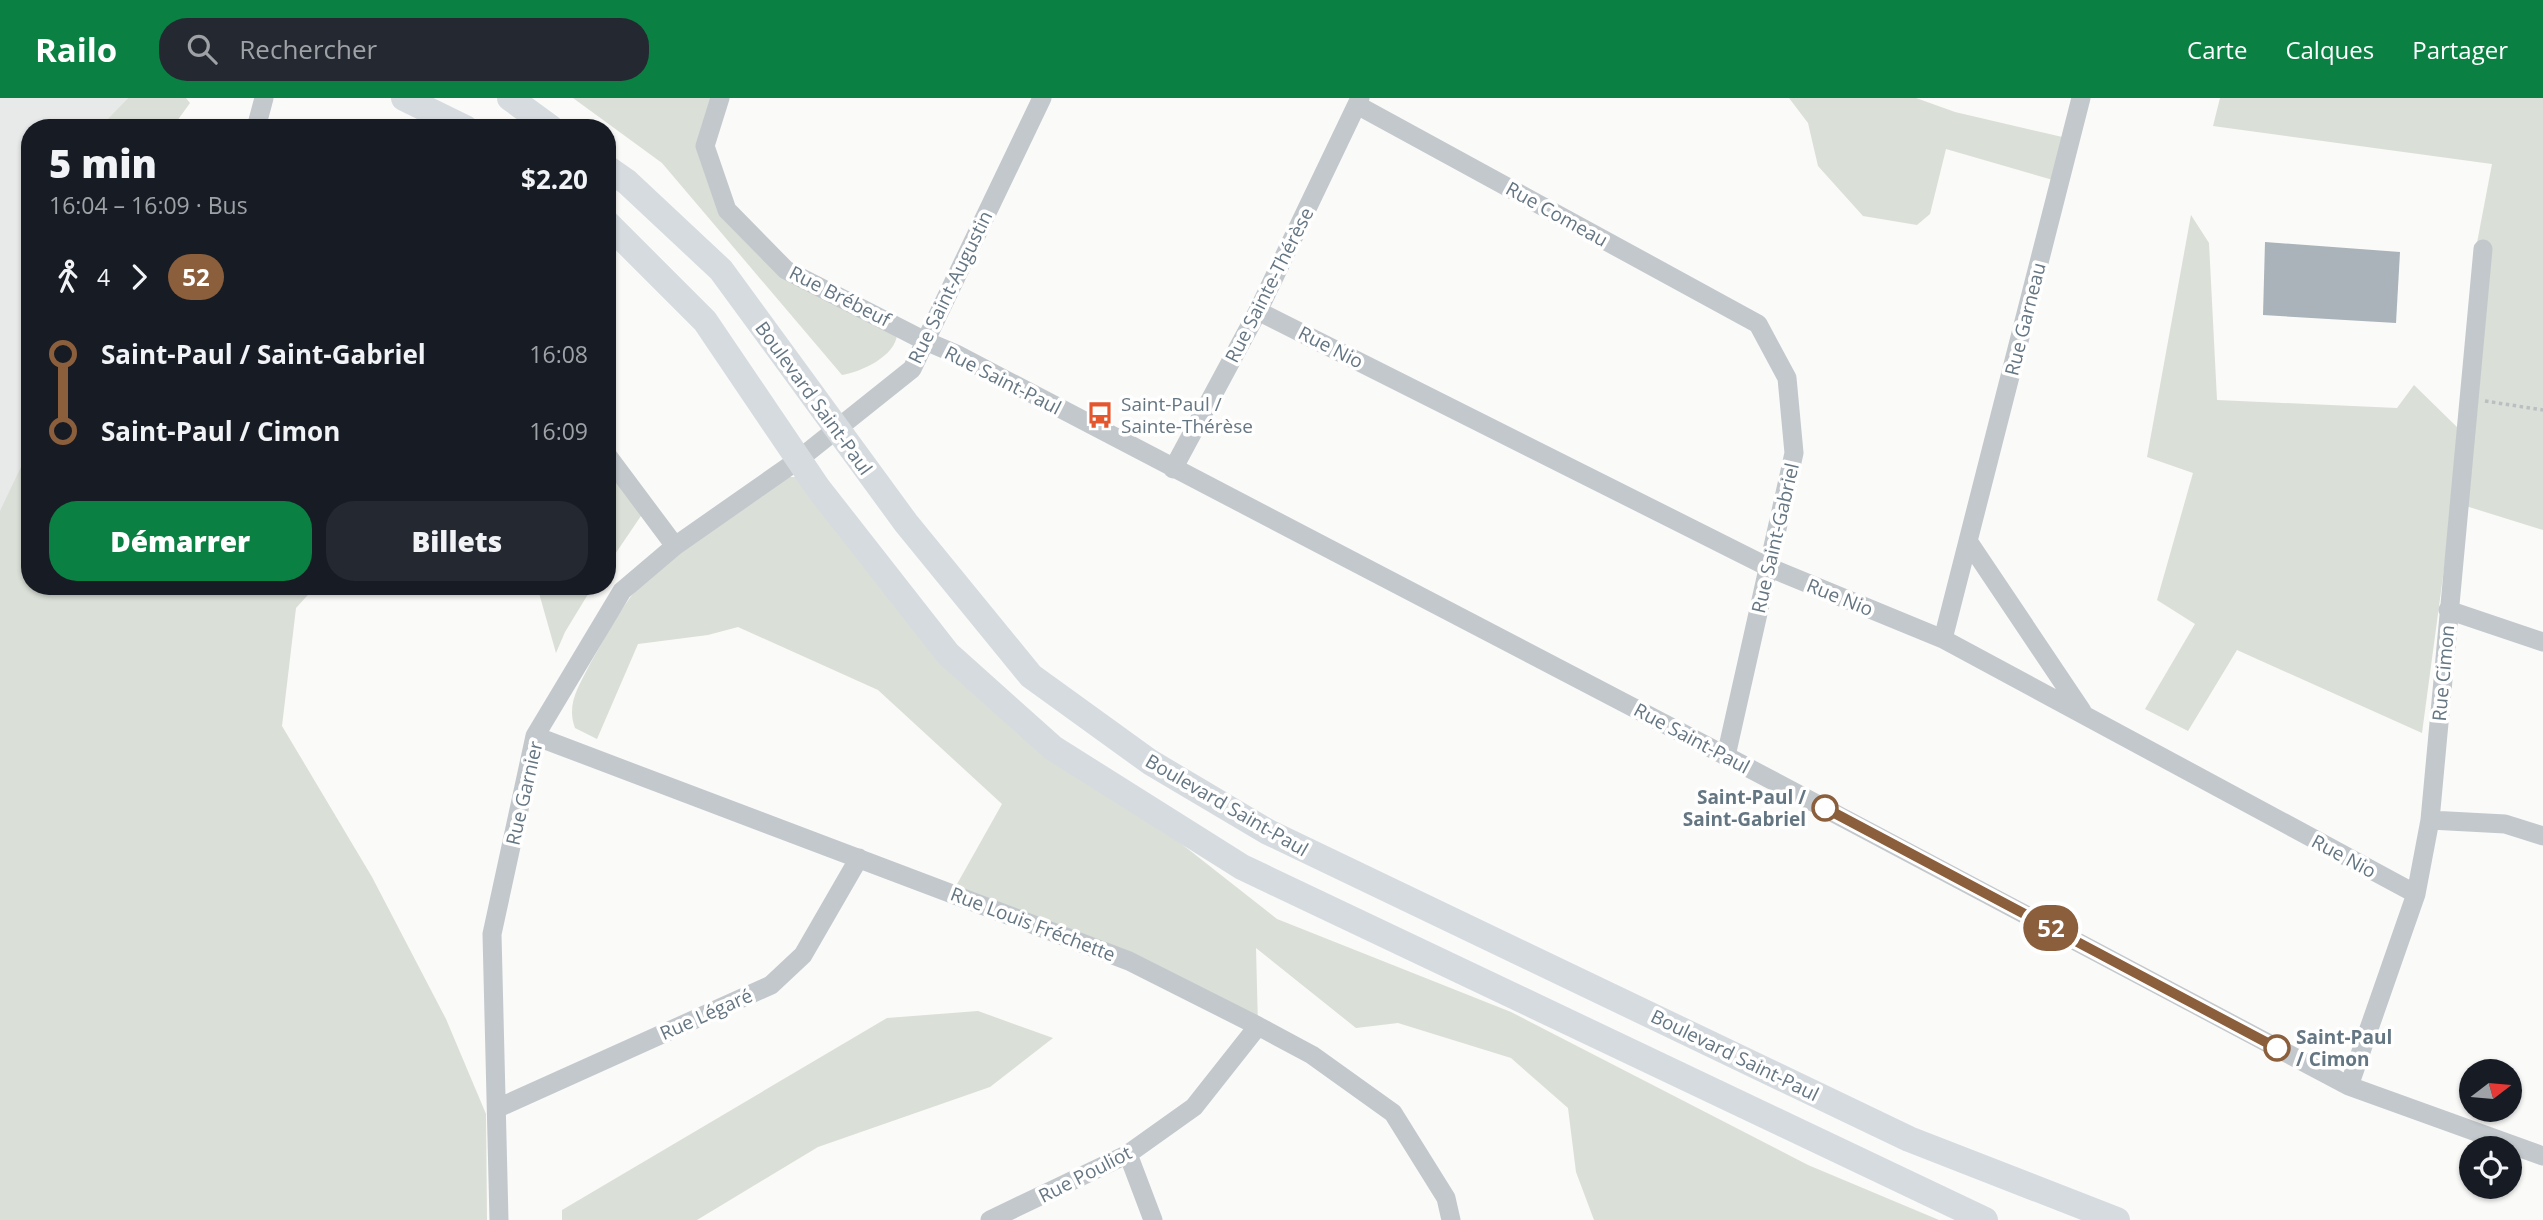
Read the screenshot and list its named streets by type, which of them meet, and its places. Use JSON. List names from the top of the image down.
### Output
{
  "streets": {
    "main road": ["Boulevard Saint-Paul"],
    "street": [
      "Rue Comeau",
      "Rue Sainte-Thérèse",
      "Rue Saint-Augustin",
      "Rue Brébeuf",
      "Rue Garneau",
      "Rue Nio",
      "Rue Saint-Paul",
      "Rue Saint-Gabriel",
      "Rue Cimon",
      "Rue Garnier",
      "Rue Louis Fréchette",
      "Rue Légaré",
      "Rue Pouliot"
    ]
  },
  "crossings": [
    ["Rue Comeau", "Rue Sainte-Thérèse"],
    ["Rue Comeau", "Rue Saint-Gabriel"],
    ["Rue Sainte-Thérèse", "Rue Nio"],
    ["Rue Sainte-Thérèse", "Rue Saint-Paul"],
    ["Rue Saint-Augustin", "Rue Brébeuf"],
    ["Rue Saint-Augustin", "Rue Saint-Paul"],
    ["Rue Saint-Augustin", "Boulevard Saint-Paul"],
    ["Rue Saint-Augustin", "Rue Garnier"],
    ["Rue Brébeuf", "Rue Saint-Paul"],
    ["Rue Garneau", "Rue Nio"],
    ["Rue Nio", "Rue Saint-Gabriel"],
    ["Rue Nio", "Rue Cimon"],
    ["Rue Saint-Paul", "Rue Saint-Gabriel"],
    ["Rue Saint-Paul", "Rue Cimon"],
    ["Rue Garnier", "Rue Louis Fréchette"],
    ["Rue Garnier", "Rue Légaré"],
    ["Rue Louis Fréchette", "Rue Légaré"],
    ["Rue Louis Fréchette", "Rue Pouliot"]
  ],
  "places": {
    "bus stop": ["Saint-Paul / Sainte-Thérèse"],
    "other": ["Saint-Paul / Saint-Gabriel", "Saint-Paul / Cimon"]
  },
  "lines": ["bus line 52"],
  "north": "right",
  "page": {
    "header": "Railo",
    "search": "Rechercher",
    "nav": ["Carte", "Calques", "Partager"],
    "on_map": "52",
    "heading": ["5 min", "16:04 – 16:09 · Bus", "$2.20"],
    "legs": ["4", "52"],
    "list": [
      {
        "name": "Saint-Paul / Saint-Gabriel",
        "value": "16:08"
      },
      {
        "name": "Saint-Paul / Cimon",
        "value": "16:09"
      }
    ],
    "buttons": ["Démarrer", "Billets"]
  }
}
